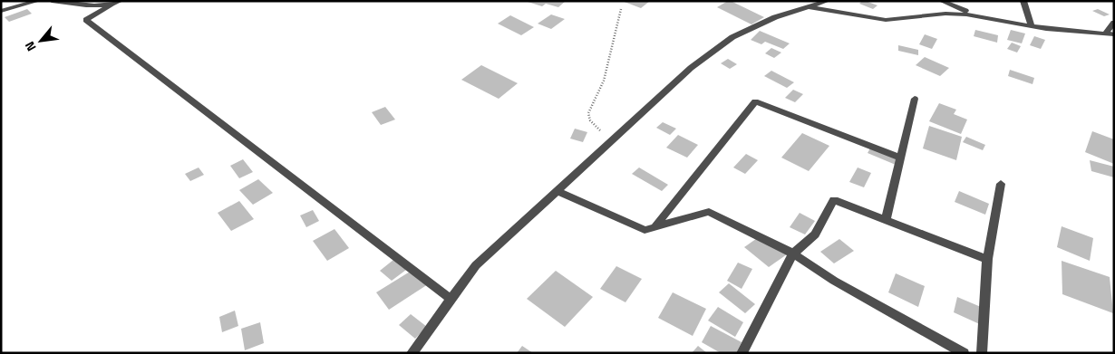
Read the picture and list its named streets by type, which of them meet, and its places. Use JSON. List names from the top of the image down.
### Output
{
  "north": "bottom left"
}
